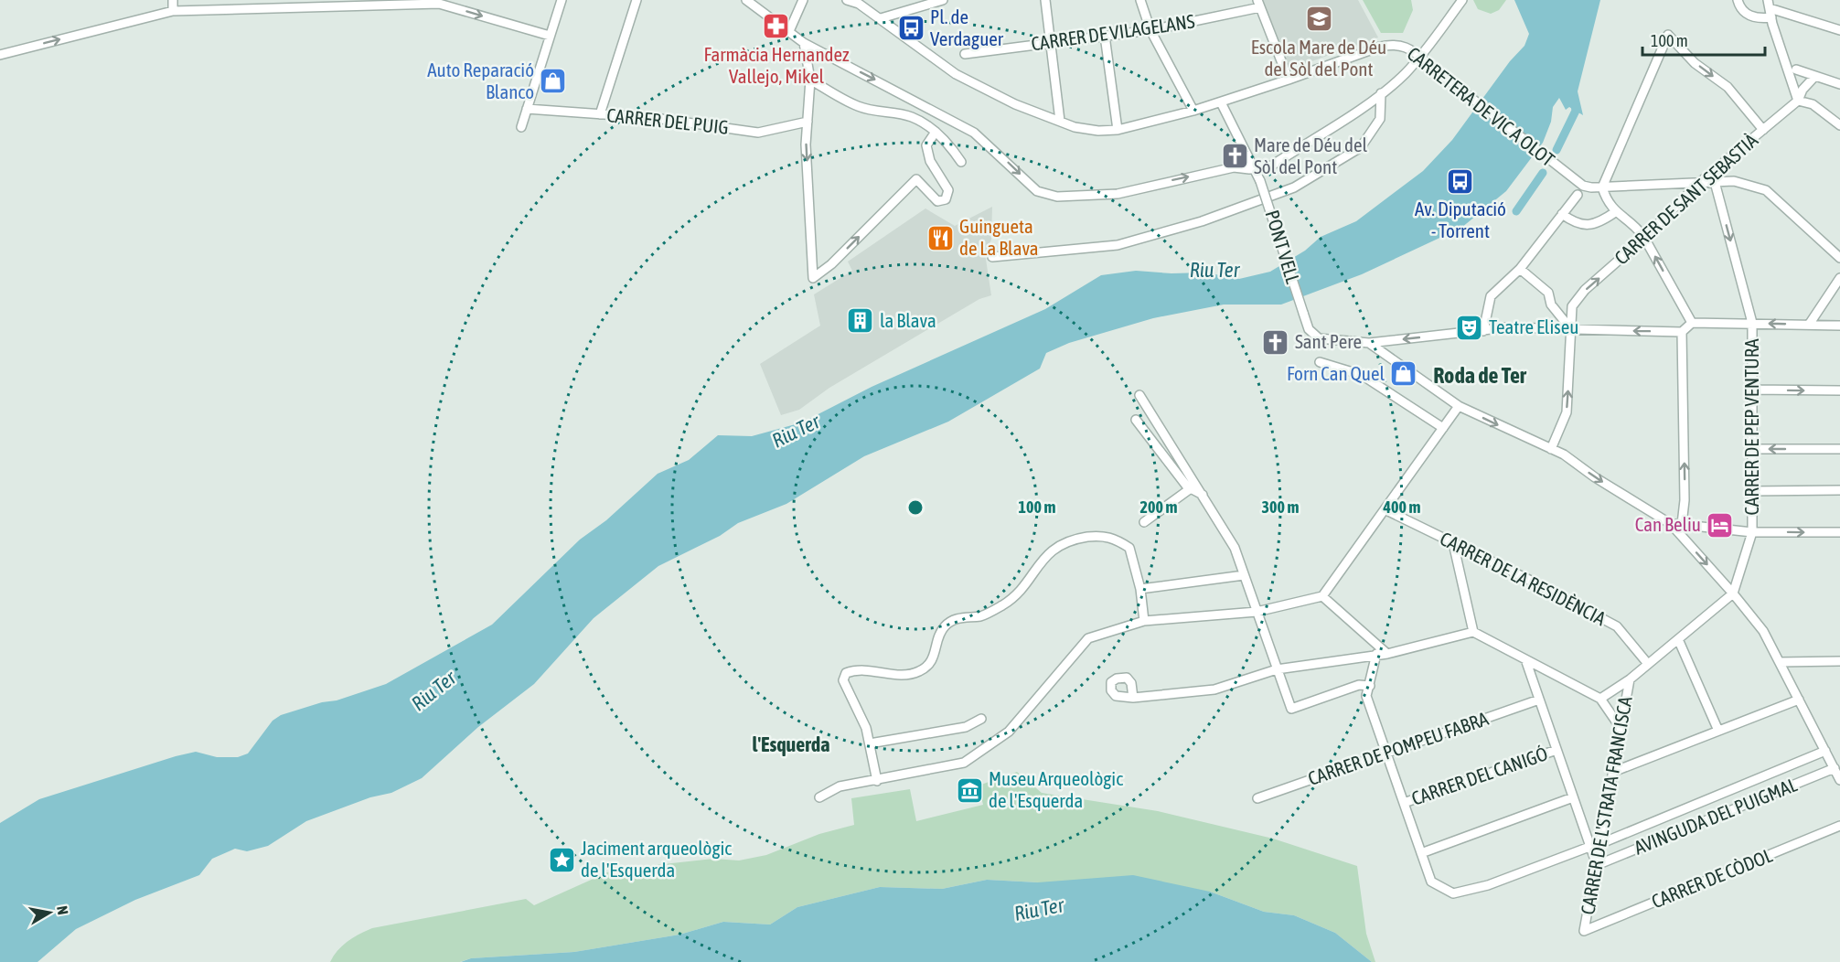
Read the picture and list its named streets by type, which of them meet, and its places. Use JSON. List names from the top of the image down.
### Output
{
  "streets": {
    "street": [
      "CARRER DE VILAGELANS",
      "CARRETERA DE VIC A OLOT",
      "CARRER DEL PUIG",
      "CARRER DE SANT SEBASTIÀ",
      "PONT VELL",
      "CARRER DE PEP VENTURA",
      "CARRER DE LA RESIDÈNCIA",
      "CARRER DE POMPEU FABRA",
      "CARRER DEL CANIGÓ",
      "CARRER DE L'STRATA FRANCISCA",
      "AVINGUDA DEL PUIGMAL",
      "CARRER DE CÒDOL"
    ]
  },
  "crossings": [
    ["CARRER DE L'STRATA FRANCISCA", "AVINGUDA DEL PUIGMAL"],
    ["CARRER DE L'STRATA FRANCISCA", "CARRER DE CÒDOL"]
  ],
  "districts": ["Roda de Ter", "l'Esquerda"],
  "water": ["Riu Ter"],
  "places": {
    "school or university": ["Escola Mare de Déu del Sòl del Pont"],
    "pharmacy": ["Farmàcia Hernandez Vallejo, Mikel"],
    "bus stop": ["Pl. de Verdaguer", "Av. Diputació - Torrent"],
    "shop": ["Auto Reparació Blanco", "Forn Can Quel"],
    "church": ["Mare de Déu del Sòl del Pont", "Sant Pere"],
    "restaurant": ["Guingueta de La Blava"],
    "building": ["la Blava"],
    "theatre": ["Teatre Eliseu"],
    "hotel": ["Can Beliu"],
    "museum": ["Museu Arqueològic de l'Esquerda"],
    "place": ["Jaciment arqueològic de l'Esquerda"]
  },
  "scale_bar": "100 m",
  "north": "right",
  "rings": [
    "100 m",
    "200 m",
    "300 m",
    "400 m"
  ]
}
